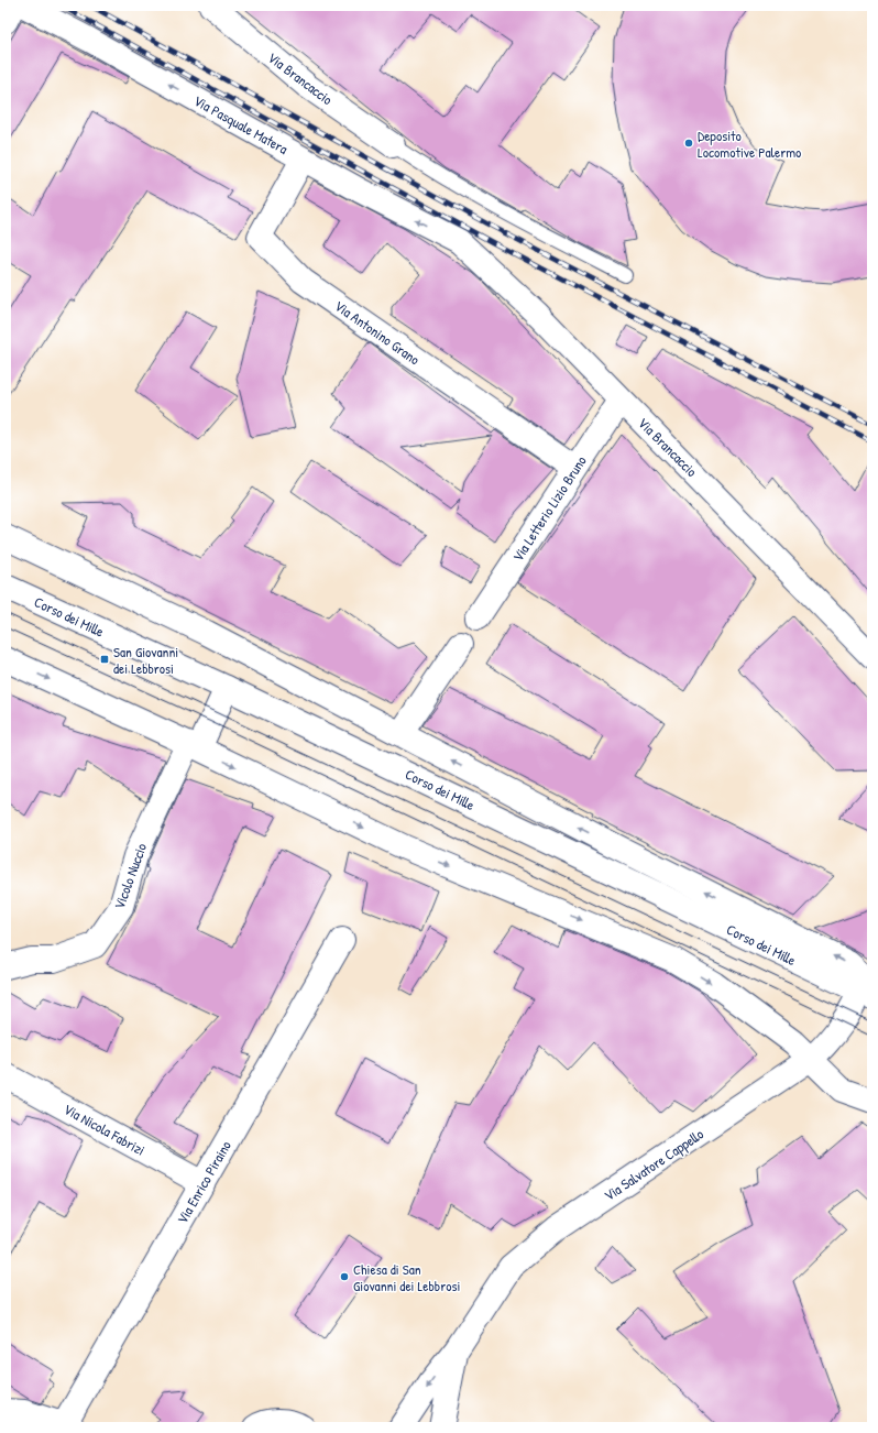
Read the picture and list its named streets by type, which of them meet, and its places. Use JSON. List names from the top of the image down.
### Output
{
  "streets": {
    "street": [
      "Via Brancaccio",
      "Via Pasquale Matera",
      "Via Antonino Grano",
      "Via Letterio Lizio Bruno",
      "Corso dei Mille",
      "Vicolo Nuccio",
      "Via Nicola Fabrizi",
      "Via Salvatore Cappello",
      "Via Enrico Piraino"
    ]
  },
  "crossings": [
    ["Via Brancaccio", "Via Pasquale Matera"],
    ["Via Brancaccio", "Via Letterio Lizio Bruno"],
    ["Via Pasquale Matera", "Via Antonino Grano"],
    ["Via Antonino Grano", "Via Letterio Lizio Bruno"],
    ["Corso dei Mille", "Vicolo Nuccio"],
    ["Corso dei Mille", "Via Salvatore Cappello"],
    ["Via Nicola Fabrizi", "Via Enrico Piraino"]
  ],
  "one_way": ["Via Pasquale Matera"],
  "places": {
    "other": ["Deposito Locomotive Palermo", "Chiesa di San Giovanni dei Lebbrosi"],
    "transit": ["San Giovanni dei Lebbrosi"]
  }
}
